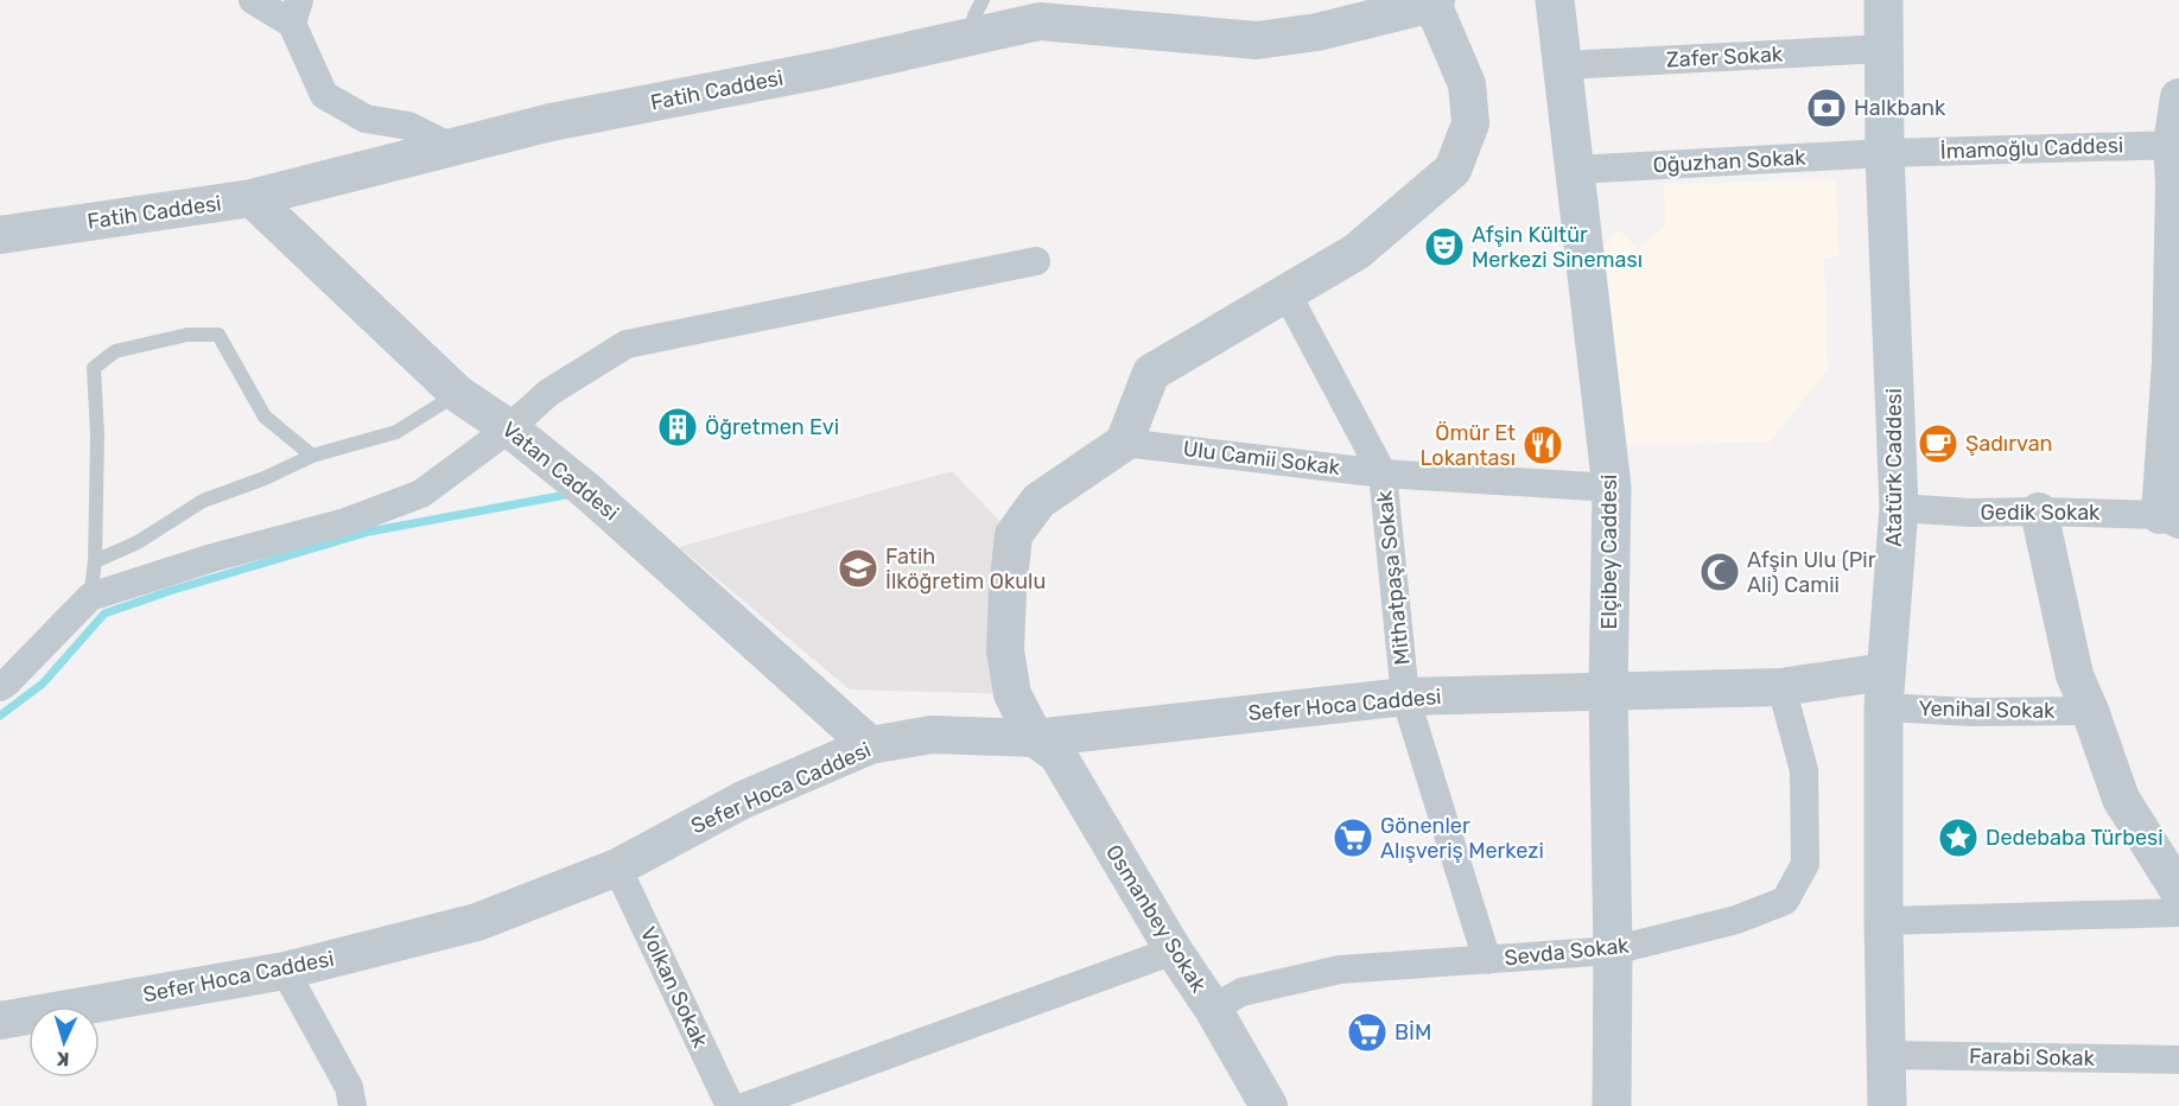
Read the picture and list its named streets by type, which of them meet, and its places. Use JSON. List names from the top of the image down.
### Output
{
  "streets": {
    "main road": ["Atatürk Caddesi", "Elçibey Caddesi"],
    "street": [
      "Zafer Sokak",
      "Fatih Caddesi",
      "İmamoğlu Caddesi",
      "Oğuzhan Sokak",
      "Ulu Camii Sokak",
      "Vatan Caddesi",
      "Gedik Sokak",
      "Mithatpaşa Sokak",
      "Sefer Hoca Caddesi",
      "Yenihal Sokak",
      "Osmanbey Sokak",
      "Sevda Sokak",
      "Volkan Sokak",
      "Farabi Sokak"
    ]
  },
  "crossings": [
    ["Zafer Sokak", "Atatürk Caddesi"],
    ["Zafer Sokak", "Elçibey Caddesi"],
    ["Fatih Caddesi", "Vatan Caddesi"],
    ["İmamoğlu Caddesi", "Oğuzhan Sokak"],
    ["İmamoğlu Caddesi", "Atatürk Caddesi"],
    ["Oğuzhan Sokak", "Atatürk Caddesi"],
    ["Oğuzhan Sokak", "Elçibey Caddesi"],
    ["Ulu Camii Sokak", "Elçibey Caddesi"],
    ["Ulu Camii Sokak", "Mithatpaşa Sokak"],
    ["Atatürk Caddesi", "Gedik Sokak"],
    ["Atatürk Caddesi", "Sefer Hoca Caddesi"],
    ["Atatürk Caddesi", "Yenihal Sokak"],
    ["Atatürk Caddesi", "Farabi Sokak"],
    ["Vatan Caddesi", "Sefer Hoca Caddesi"],
    ["Elçibey Caddesi", "Sefer Hoca Caddesi"],
    ["Elçibey Caddesi", "Sevda Sokak"],
    ["Mithatpaşa Sokak", "Sefer Hoca Caddesi"],
    ["Mithatpaşa Sokak", "Sevda Sokak"],
    ["Sefer Hoca Caddesi", "Yenihal Sokak"],
    ["Sefer Hoca Caddesi", "Osmanbey Sokak"],
    ["Sefer Hoca Caddesi", "Sevda Sokak"],
    ["Sefer Hoca Caddesi", "Volkan Sokak"],
    ["Osmanbey Sokak", "Sevda Sokak"]
  ],
  "places": {
    "bank": ["Halkbank"],
    "theatre": ["Afşin Kültür Merkezi Sineması"],
    "building": ["Öğretmen Evi"],
    "cafe": ["Şadırvan"],
    "restaurant": ["Ömür Et Lokantası"],
    "school or university": ["Fatih İlköğretim Okulu"],
    "mosque": ["Afşin Ulu (Pir Ali) Camii"],
    "supermarket": ["Gönenler Alışveriş Merkezi", "BİM"],
    "place": ["Dedebaba Türbesi"]
  },
  "north": "bottom"
}
